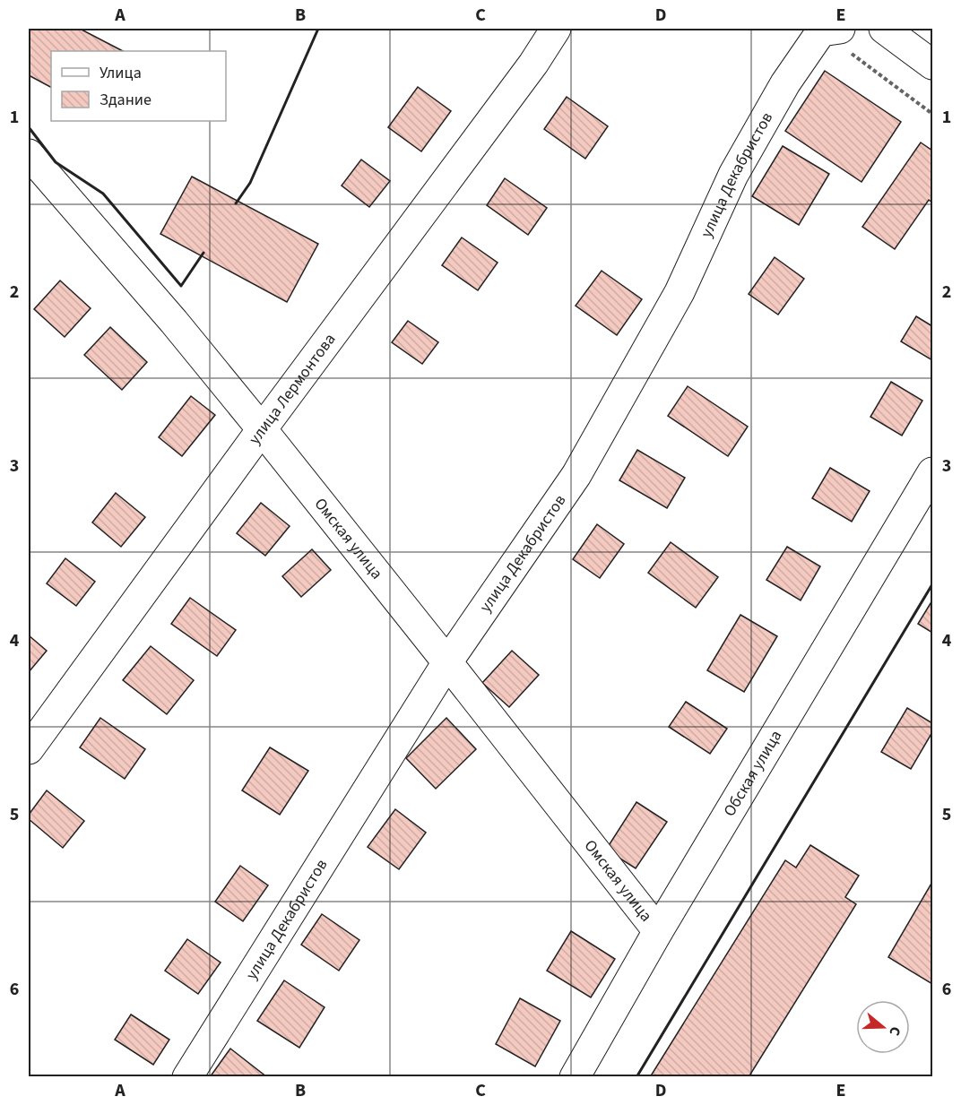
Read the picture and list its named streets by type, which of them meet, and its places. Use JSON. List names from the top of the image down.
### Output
{
  "streets": {
    "street": [
      "улица Декабристов",
      "улица Лермонтова",
      "Омская улица",
      "Обская улица"
    ]
  },
  "crossings": [
    ["улица Декабристов", "Омская улица"],
    ["улица Лермонтова", "Омская улица"],
    ["Омская улица", "Обская улица"]
  ],
  "legend": ["Улица", "Здание"],
  "north": "right",
  "grid": {
    "columns": [
      "A",
      "B",
      "C",
      "D",
      "E"
    ],
    "rows": [
      "1",
      "2",
      "3",
      "4",
      "5",
      "6"
    ]
  }
}
